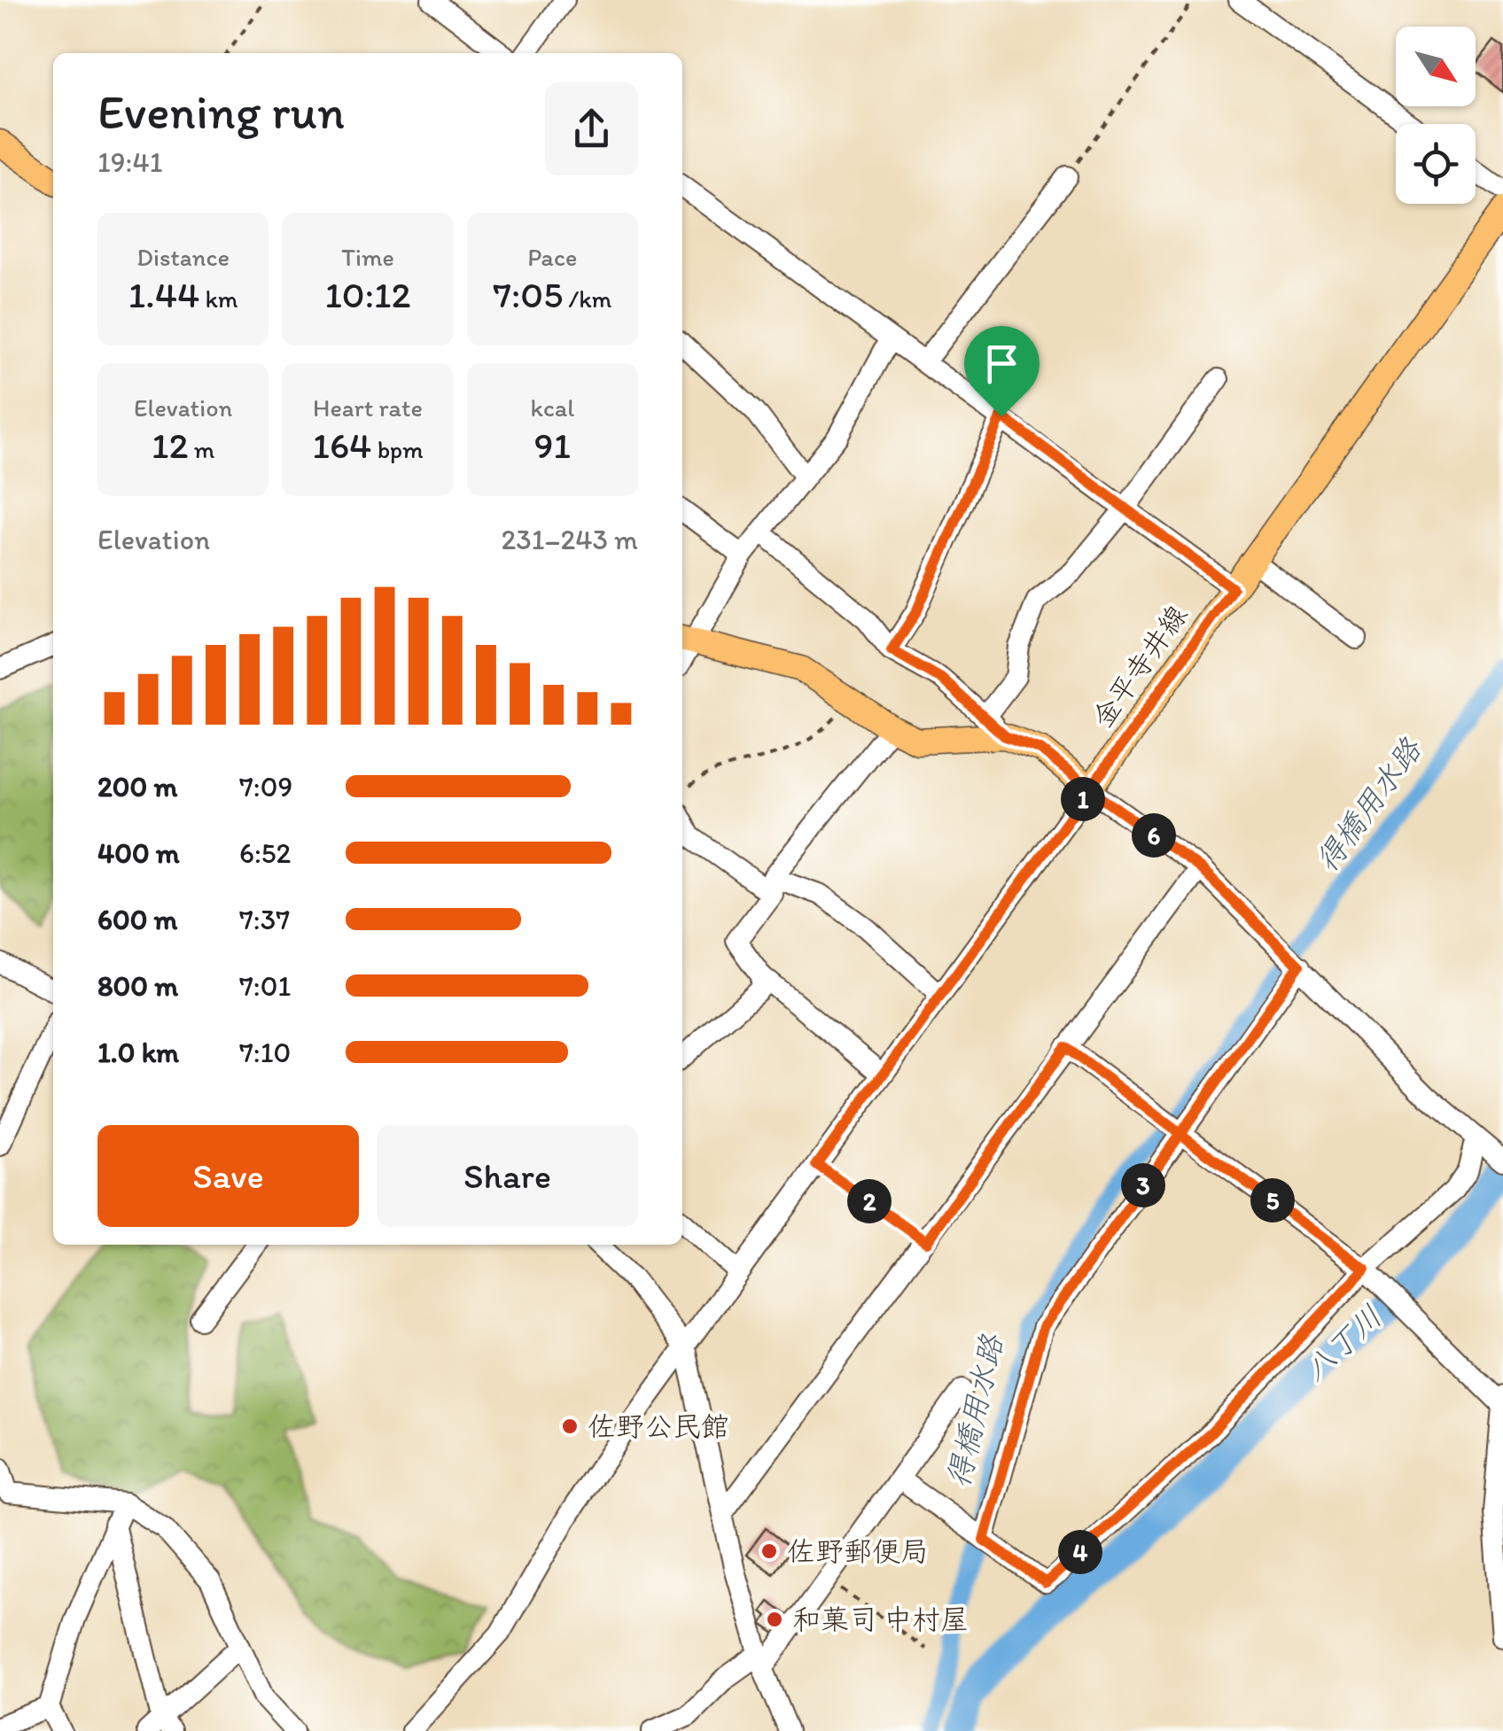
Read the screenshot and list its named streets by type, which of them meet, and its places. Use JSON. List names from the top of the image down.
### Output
{
  "streets": {
    "main road": ["金平寺井線"]
  },
  "water": ["得橋用水路", "八丁川"],
  "places": ["佐野公民館", "佐野郵便局", "和菓司 中村屋"],
  "north": "bottom right",
  "page": {
    "heading": ["Evening run", "19:41"],
    "stats": [
      ["Distance", "1.44 km"],
      ["Time", "10:12"],
      ["Pace", "7:05 /km"],
      ["Elevation", "12 m"],
      ["Heart rate", "164 bpm"],
      ["kcal", "91"]
    ],
    "chart": ["Elevation", "231–243 m"],
    "list": [
      {
        "name": "200 m",
        "note": "7:09"
      },
      {
        "name": "400 m",
        "note": "6:52"
      },
      {
        "name": "600 m",
        "note": "7:37"
      },
      {
        "name": "800 m",
        "note": "7:01"
      },
      {
        "name": "1.0 km",
        "note": "7:10"
      }
    ],
    "pins": [
      "1",
      "6",
      "3",
      "5",
      "2",
      "4"
    ],
    "buttons": ["Save", "Share"]
  }
}
